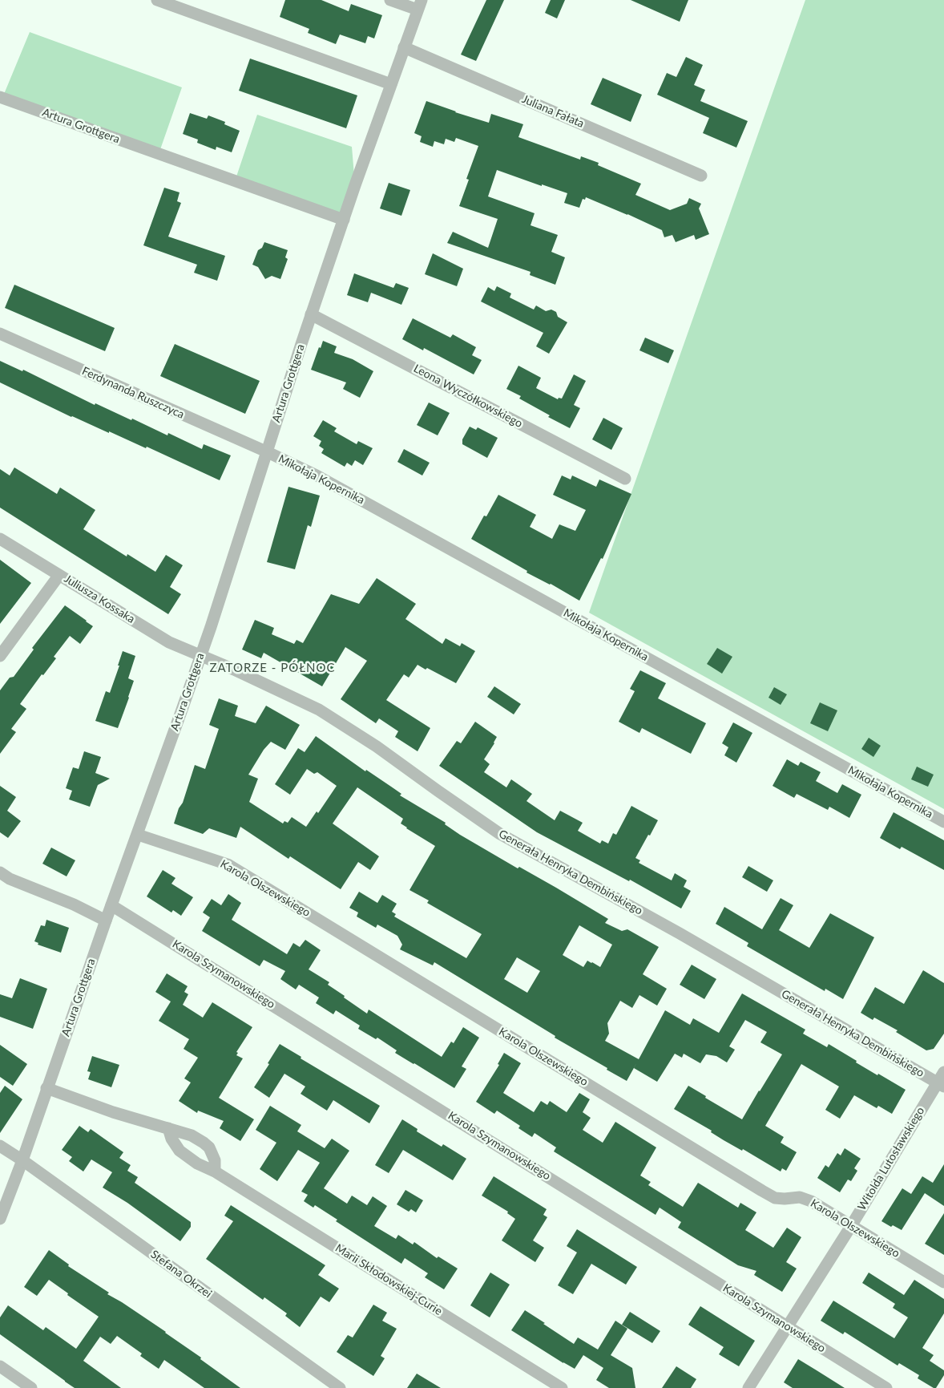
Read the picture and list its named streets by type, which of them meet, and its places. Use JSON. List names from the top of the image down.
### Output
{
  "streets": {
    "street": [
      "Juliana Fałata",
      "Artura Grottgera",
      "Ferdynanda Ruszczyca",
      "Leona Wyczółkowskiego",
      "Mikołaja Kopernika",
      "Juliusza Kossaka",
      "Generała Henryka Dembińskiego",
      "Karola Olszewskiego",
      "Karola Szymanowskiego",
      "Witolda Lutosławskiego",
      "Stefana Okrzei",
      "Marii Skłodowskiej-Curie"
    ]
  },
  "crossings": [
    ["Juliana Fałata", "Artura Grottgera"],
    ["Artura Grottgera", "Ferdynanda Ruszczyca"],
    ["Artura Grottgera", "Leona Wyczółkowskiego"],
    ["Artura Grottgera", "Mikołaja Kopernika"],
    ["Artura Grottgera", "Juliusza Kossaka"],
    ["Artura Grottgera", "Generała Henryka Dembińskiego"],
    ["Artura Grottgera", "Karola Olszewskiego"],
    ["Artura Grottgera", "Karola Szymanowskiego"],
    ["Artura Grottgera", "Stefana Okrzei"],
    ["Ferdynanda Ruszczyca", "Mikołaja Kopernika"],
    ["Juliusza Kossaka", "Generała Henryka Dembińskiego"],
    ["Generała Henryka Dembińskiego", "Witolda Lutosławskiego"],
    ["Karola Olszewskiego", "Witolda Lutosławskiego"],
    ["Karola Szymanowskiego", "Witolda Lutosławskiego"]
  ],
  "districts": ["ZATORZE - PÓŁNOC"]
}
